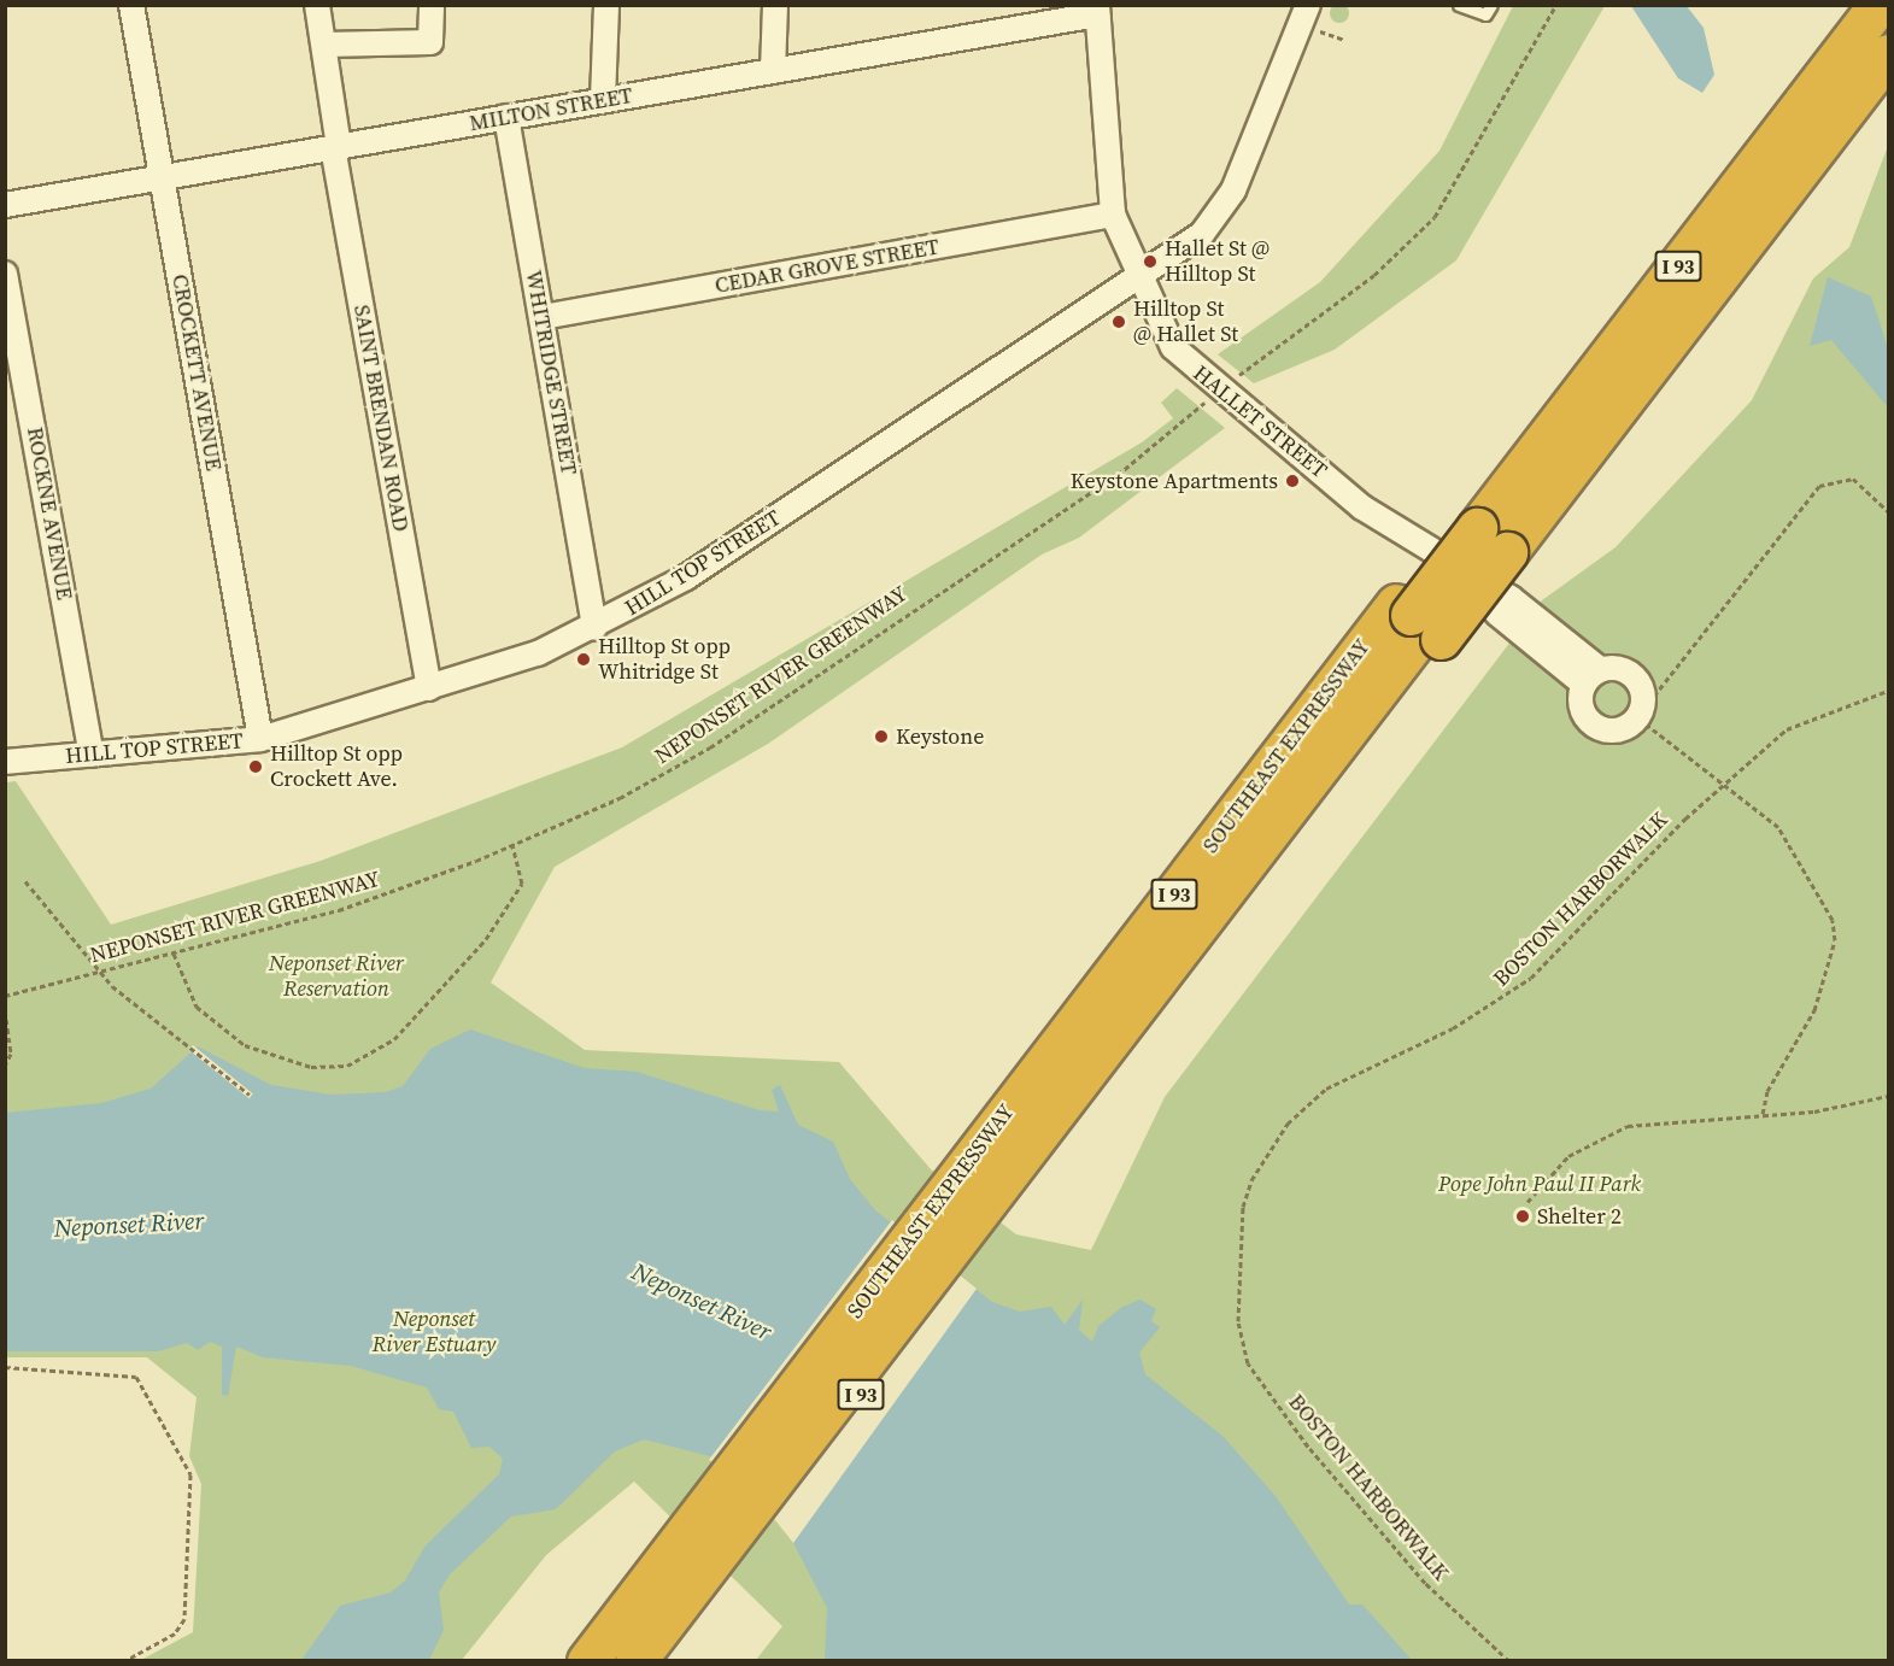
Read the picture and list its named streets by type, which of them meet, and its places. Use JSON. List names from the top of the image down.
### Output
{
  "streets": {
    "highway": ["I 93", "SOUTHEAST EXPRESSWAY"],
    "street": [
      "MILTON STREET",
      "CEDAR GROVE STREET",
      "CROCKETT AVENUE",
      "WHITRIDGE STREET",
      "SAINT BRENDAN ROAD",
      "HALLET STREET",
      "ROCKNE AVENUE",
      "HILL TOP STREET"
    ],
    "path": ["NEPONSET RIVER GREENWAY", "BOSTON HARBORWALK"]
  },
  "crossings": [
    ["MILTON STREET", "CROCKETT AVENUE"],
    ["MILTON STREET", "WHITRIDGE STREET"],
    ["MILTON STREET", "SAINT BRENDAN ROAD"],
    ["MILTON STREET", "HALLET STREET"],
    ["CEDAR GROVE STREET", "WHITRIDGE STREET"],
    ["CEDAR GROVE STREET", "HALLET STREET"],
    ["I 93", "SOUTHEAST EXPRESSWAY"],
    ["CROCKETT AVENUE", "HILL TOP STREET"],
    ["WHITRIDGE STREET", "HILL TOP STREET"],
    ["SAINT BRENDAN ROAD", "HILL TOP STREET"],
    ["HALLET STREET", "HILL TOP STREET"],
    ["ROCKNE AVENUE", "HILL TOP STREET"]
  ],
  "water": ["Neponset River"],
  "parks": ["Neponset River Reservation", "Pope John Paul II Park", "Neponset River Estuary"],
  "places": [
    "Hallet St @ Hilltop St",
    "Hilltop St @ Hallet St",
    "Keystone Apartments",
    "Hilltop St opp Whitridge St",
    "Keystone",
    "Hilltop St opp Crockett Ave.",
    "Shelter 2"
  ]
}
